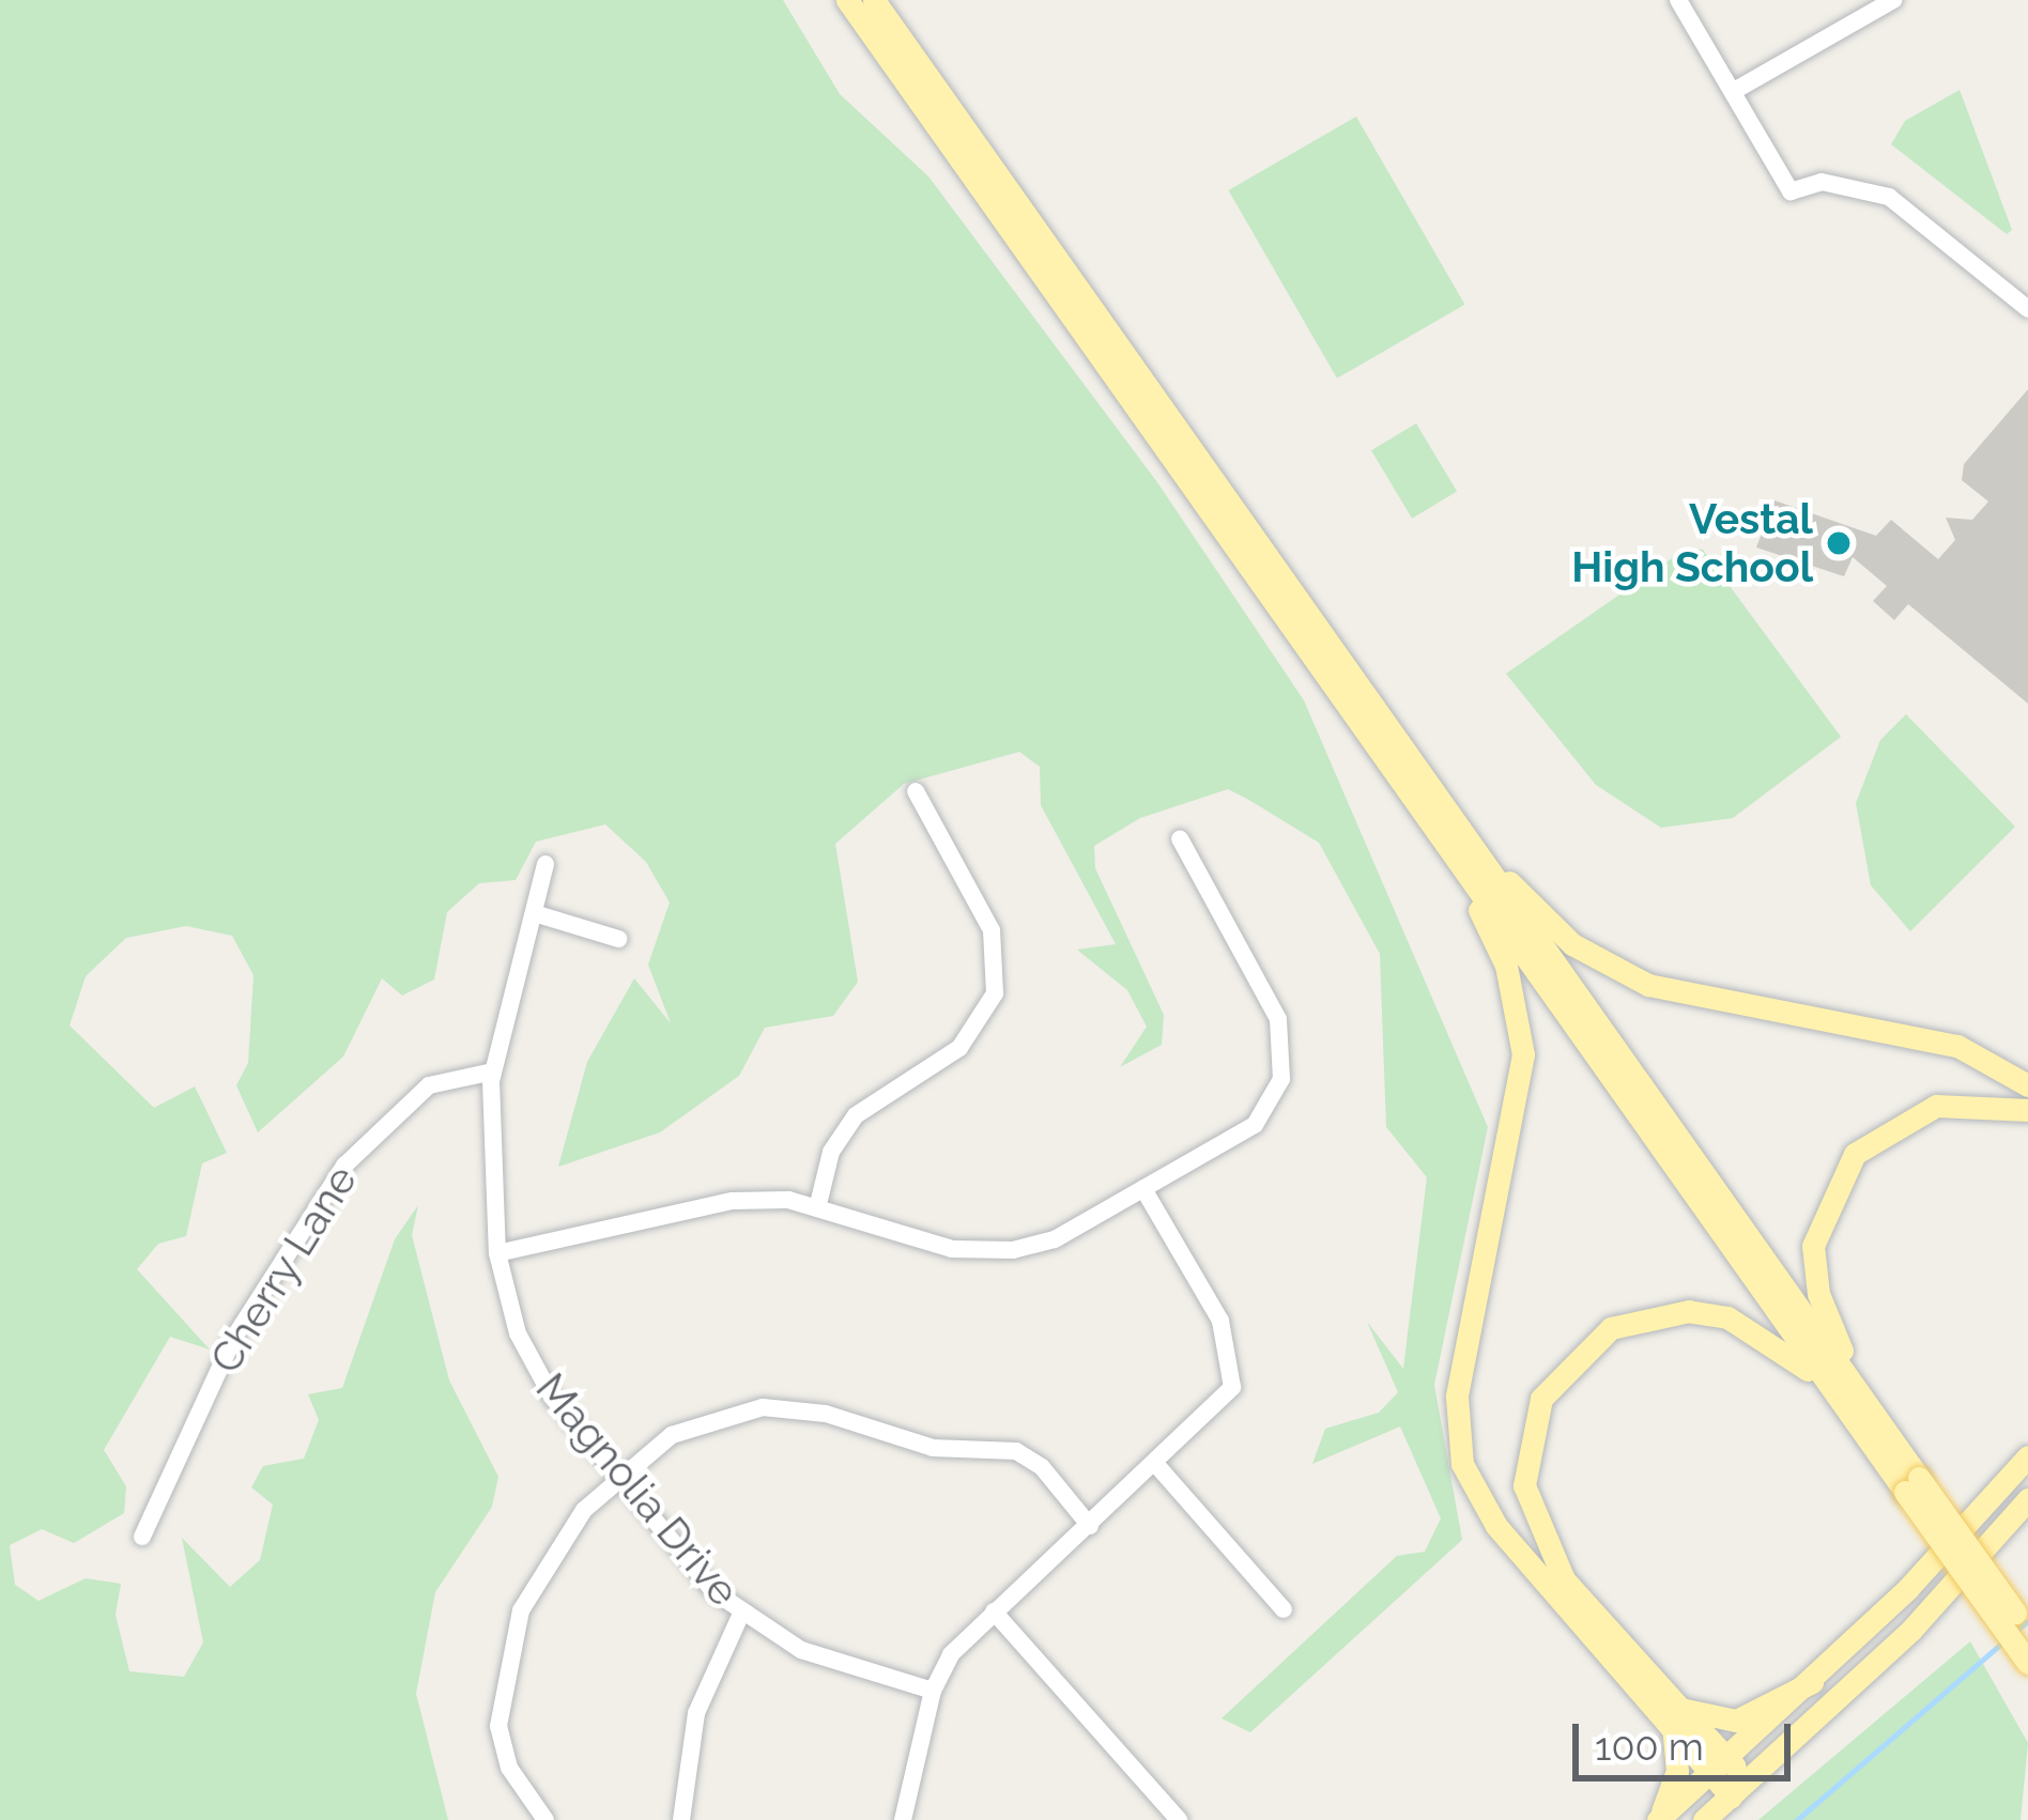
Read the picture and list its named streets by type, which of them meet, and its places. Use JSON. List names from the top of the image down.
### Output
{
  "streets": {
    "street": ["Cherry Lane", "Magnolia Drive"]
  },
  "crossings": [
    ["Cherry Lane", "Magnolia Drive"]
  ],
  "places": ["Vestal High School"],
  "scale_bar": "100 m"
}
